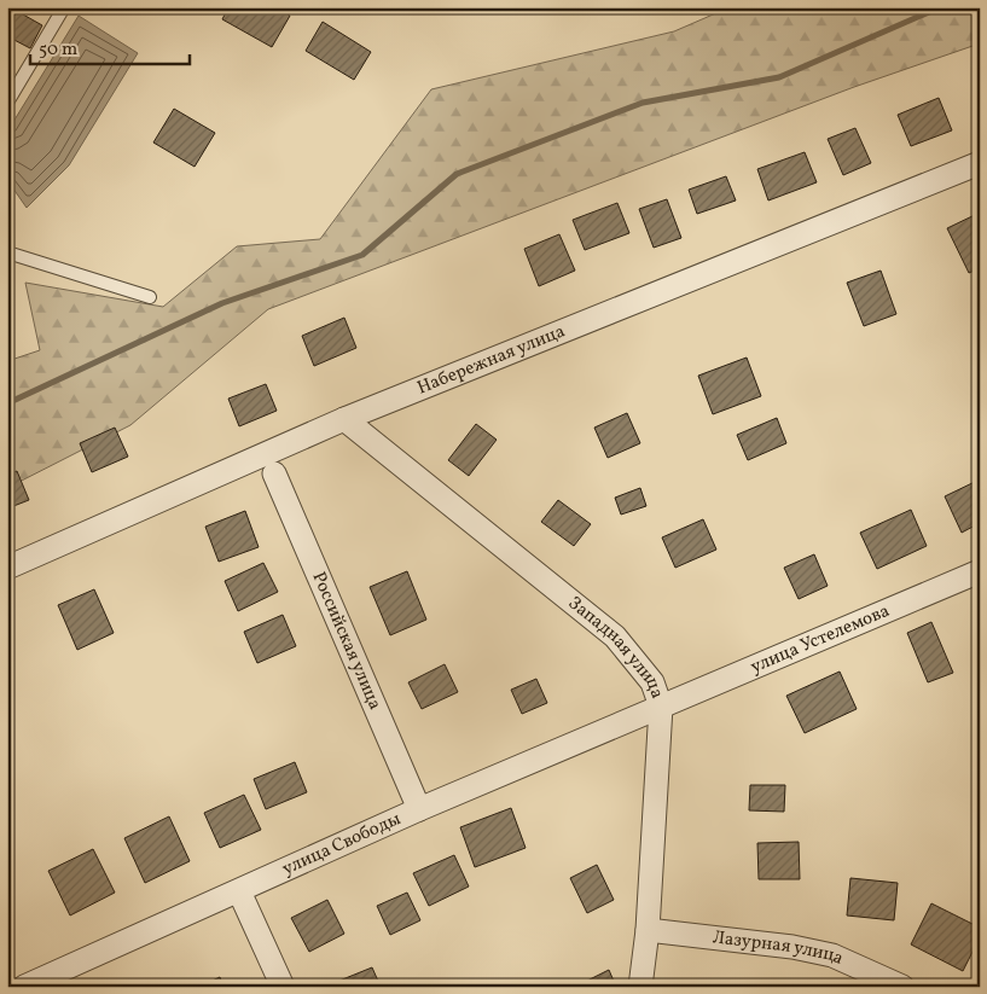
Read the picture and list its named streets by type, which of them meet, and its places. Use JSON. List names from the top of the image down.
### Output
{
  "streets": {
    "street": [
      "Набережная улица",
      "улица Устелемова",
      "Российская улица",
      "Западная улица",
      "улица Свободы",
      "Лазурная улица"
    ]
  },
  "crossings": [
    ["Набережная улица", "Западная улица"],
    ["улица Устелемова", "Западная улица"],
    ["улица Устелемова", "улица Свободы"],
    ["Российская улица", "улица Свободы"],
    ["Западная улица", "улица Свободы"],
    ["Западная улица", "Лазурная улица"]
  ],
  "scale_bar": "50 m"
}
